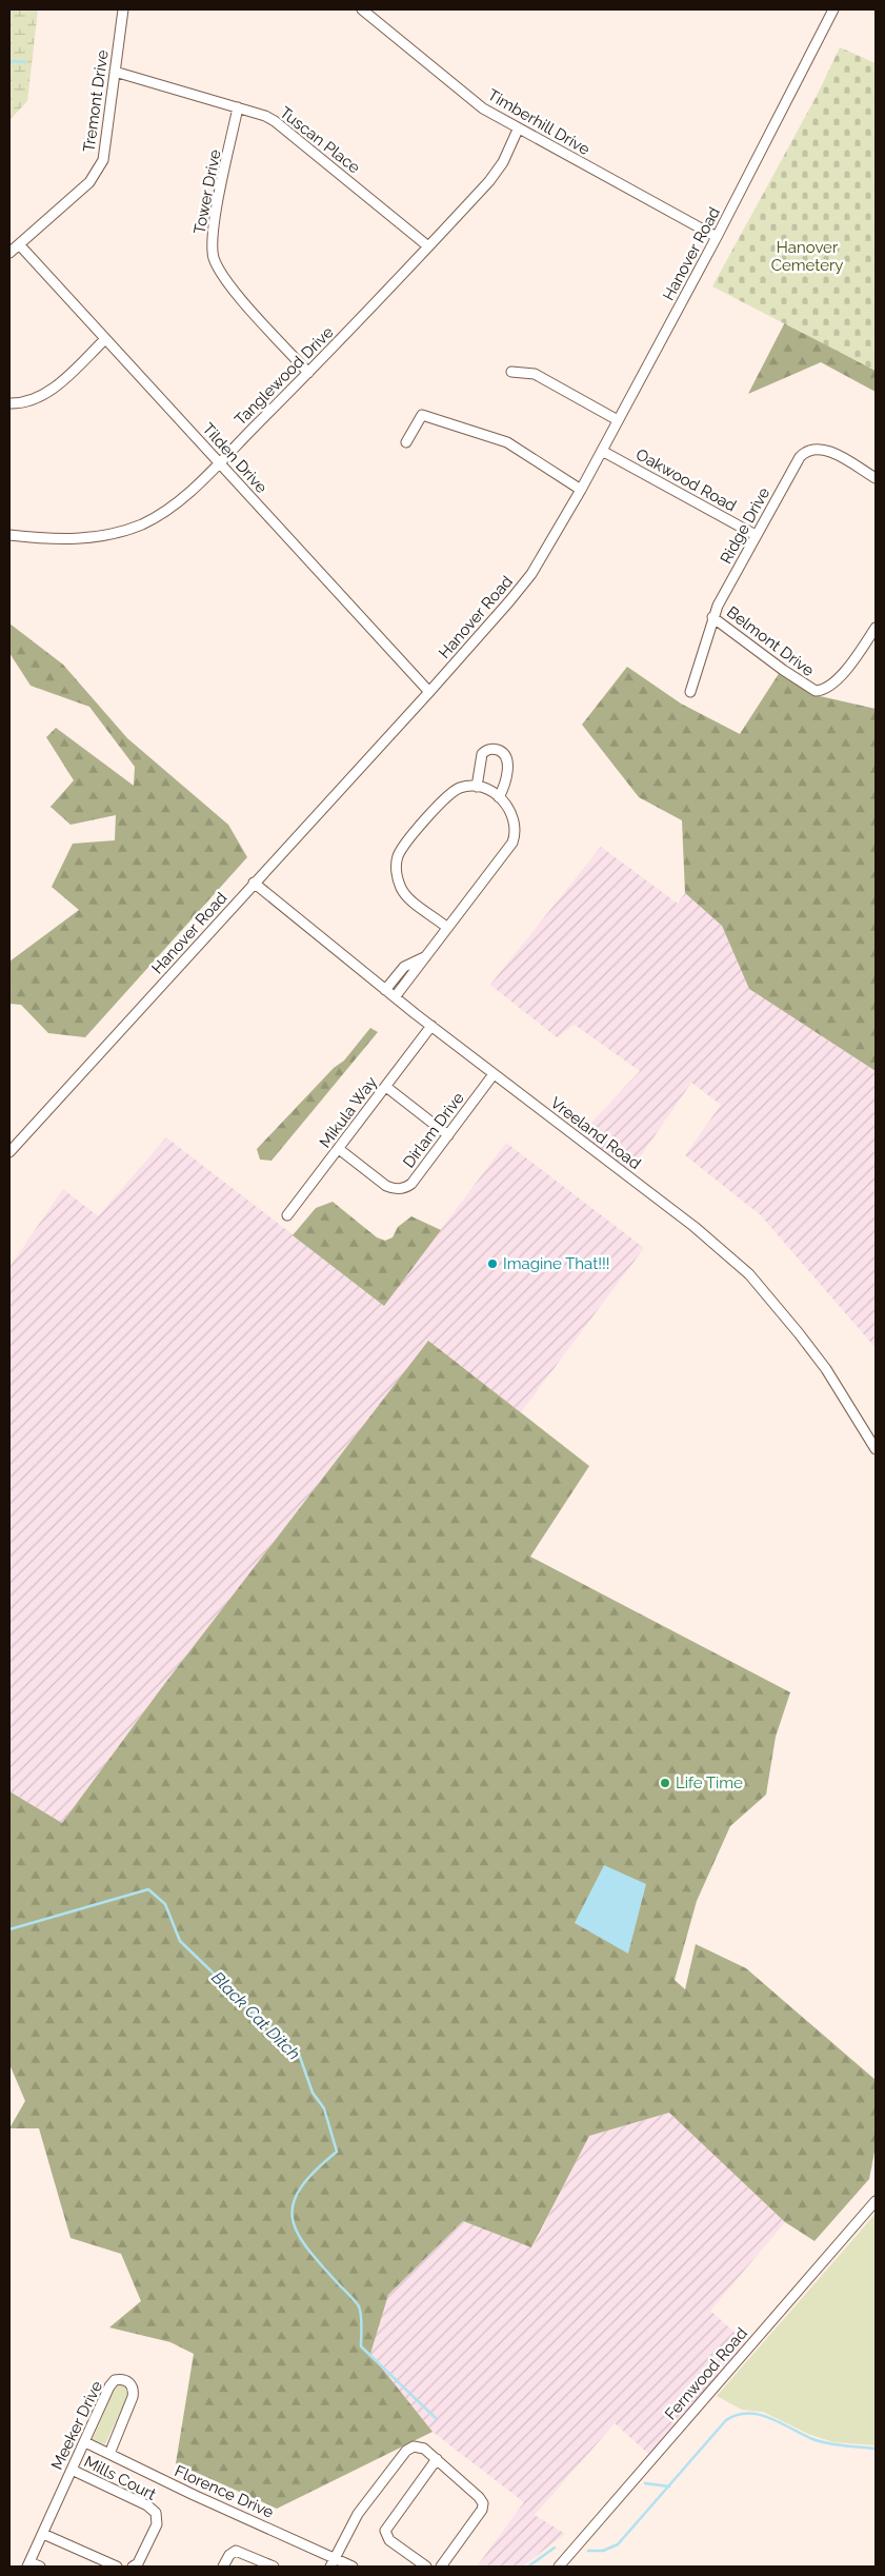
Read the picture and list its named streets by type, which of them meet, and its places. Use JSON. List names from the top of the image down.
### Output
{
  "streets": {
    "street": [
      "Tremont Drive",
      "Timberhill Drive",
      "Tuscan Place",
      "Tower Drive",
      "Hanover Road",
      "Tanglewood Drive",
      "Tilden Drive",
      "Oakwood Road",
      "Ridge Drive",
      "Belmont Drive",
      "Mikula Way",
      "Dirlam Drive",
      "Vreeland Road",
      "Fernwood Road",
      "Meeker Drive",
      "Mills Court",
      "Florence Drive"
    ]
  },
  "crossings": [
    ["Tremont Drive", "Tuscan Place"],
    ["Tremont Drive", "Tilden Drive"],
    ["Timberhill Drive", "Hanover Road"],
    ["Timberhill Drive", "Tanglewood Drive"],
    ["Tuscan Place", "Tower Drive"],
    ["Tuscan Place", "Tanglewood Drive"],
    ["Tower Drive", "Tanglewood Drive"],
    ["Hanover Road", "Tilden Drive"],
    ["Hanover Road", "Oakwood Road"],
    ["Hanover Road", "Vreeland Road"],
    ["Tanglewood Drive", "Tilden Drive"],
    ["Oakwood Road", "Ridge Drive"],
    ["Ridge Drive", "Belmont Drive"],
    ["Mikula Way", "Dirlam Drive"],
    ["Mikula Way", "Vreeland Road"],
    ["Dirlam Drive", "Vreeland Road"],
    ["Meeker Drive", "Mills Court"],
    ["Meeker Drive", "Florence Drive"]
  ],
  "water": ["Black Cat Ditch"],
  "parks": ["Hanover Cemetery"],
  "places": ["Imagine That!!!", "Life Time"]
}
